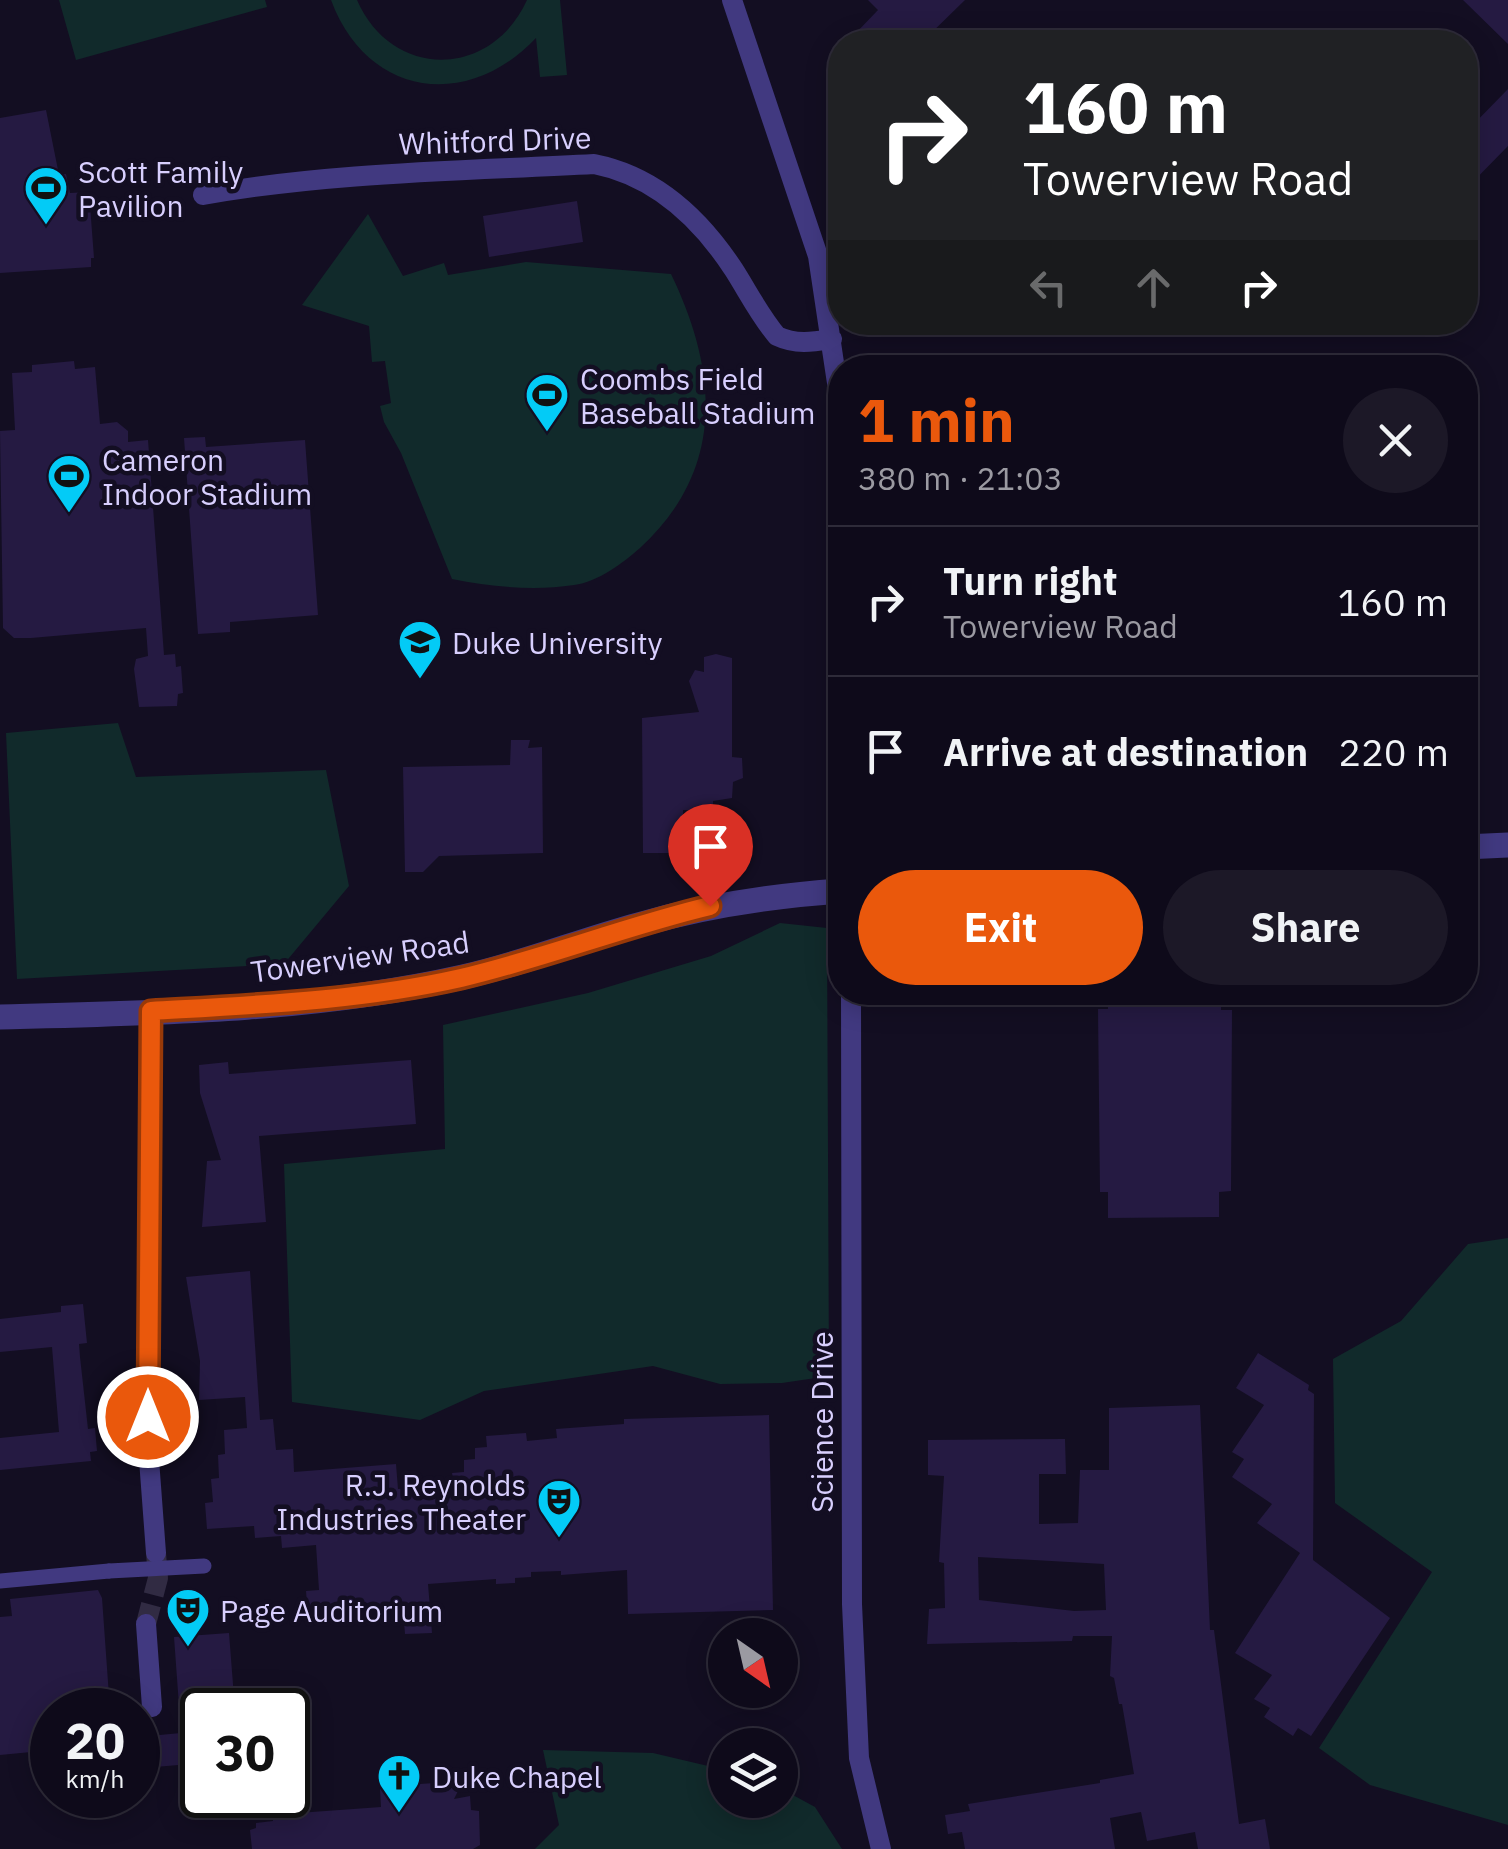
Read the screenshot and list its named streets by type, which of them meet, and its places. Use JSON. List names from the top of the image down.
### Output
{
  "streets": {
    "street": ["Whitford Drive", "Towerview Road", "Science Drive"]
  },
  "places": {
    "sports": ["Scott Family Pavilion", "Coombs Field Baseball Stadium", "Cameron Indoor Stadium"],
    "school or university": ["Duke University"],
    "theatre": ["R.J. Reynolds Industries Theater", "Page Auditorium"],
    "church": ["Duke Chapel"]
  },
  "north": "bottom right",
  "page": {
    "turn": ["160 m", "Towerview Road"],
    "heading": ["1 min", "380 m · 21:03"],
    "list": [
      {
        "name": "Turn right",
        "note": "Towerview Road",
        "value": "160 m"
      },
      {
        "name": "Arrive at destination",
        "value": "220 m"
      }
    ],
    "buttons": ["Exit", "Share"],
    "speed": "20 km/h",
    "limit": "30"
  }
}
